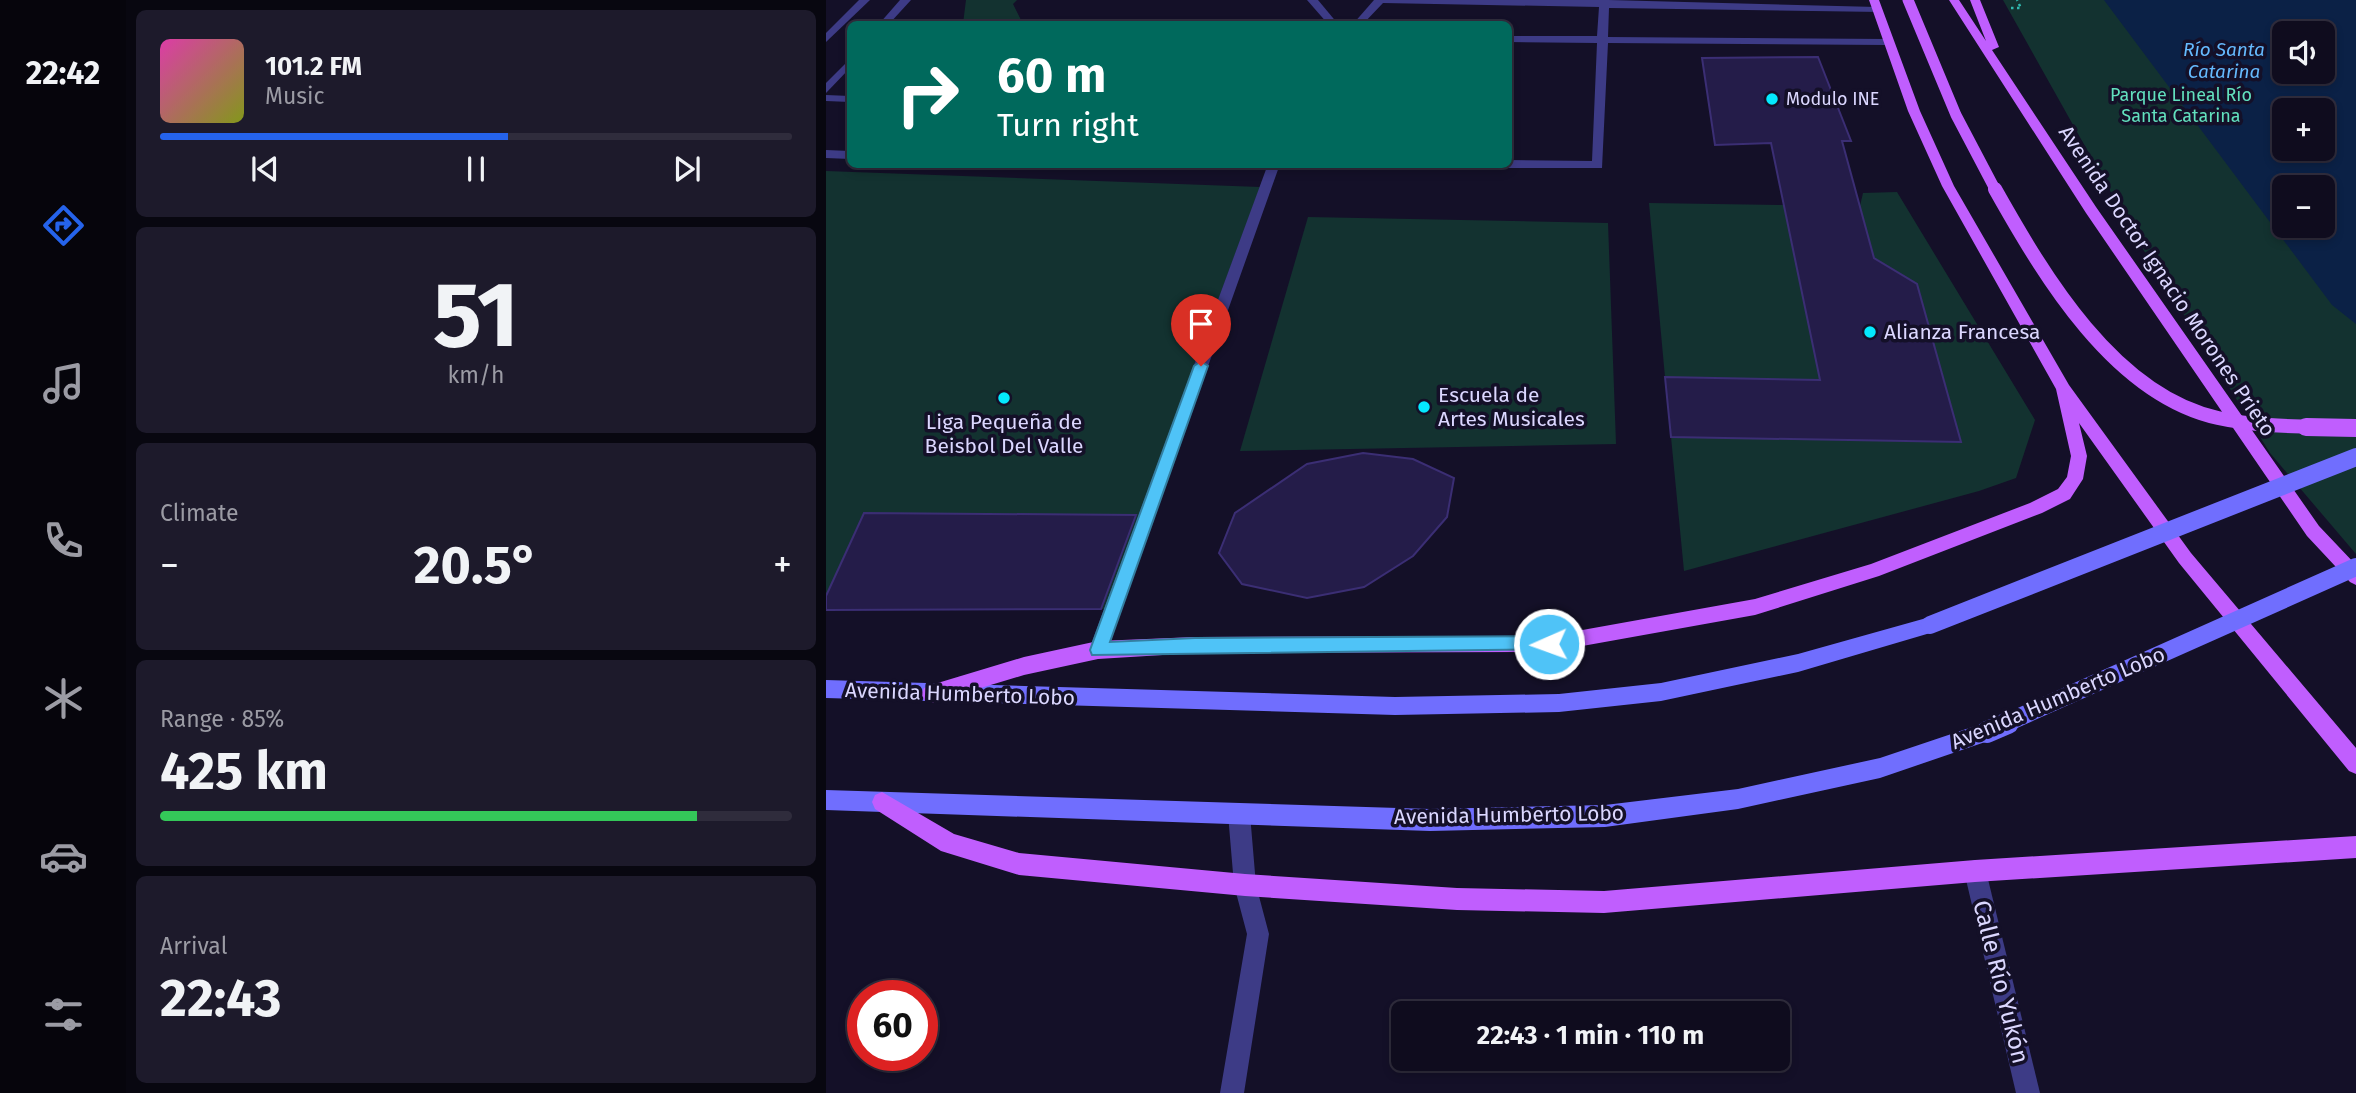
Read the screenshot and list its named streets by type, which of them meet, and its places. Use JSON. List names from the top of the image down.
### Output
{
  "streets": {
    "main road": ["Avenida Doctor Ignacio Morones Prieto", "Avenida Humberto Lobo"],
    "street": ["Calle Río Yukón"]
  },
  "water": ["Río Santa Catarina"],
  "parks": ["Parque Lineal Río Santa Catarina"],
  "places": [
    "Modulo INE",
    "Alianza Francesa",
    "Liga Pequeña de Beisbol Del Valle",
    "Escuela de Artes Musicales"
  ],
  "page": {
    "tabs": "22:42",
    "map_buttons": ["+", "−"],
    "turn": ["60 m", "Turn right"],
    "song": ["101.2 FM", "Music"],
    "tile": [
      ["51", "km/h"],
      "Climate",
      ["Range · 85%", "425 km"],
      ["Arrival", "22:43"]
    ],
    "heat": ["−", "20.5°", "+"],
    "limit": "60",
    "trip": "22:43 · 1 min · 110 m"
  }
}
